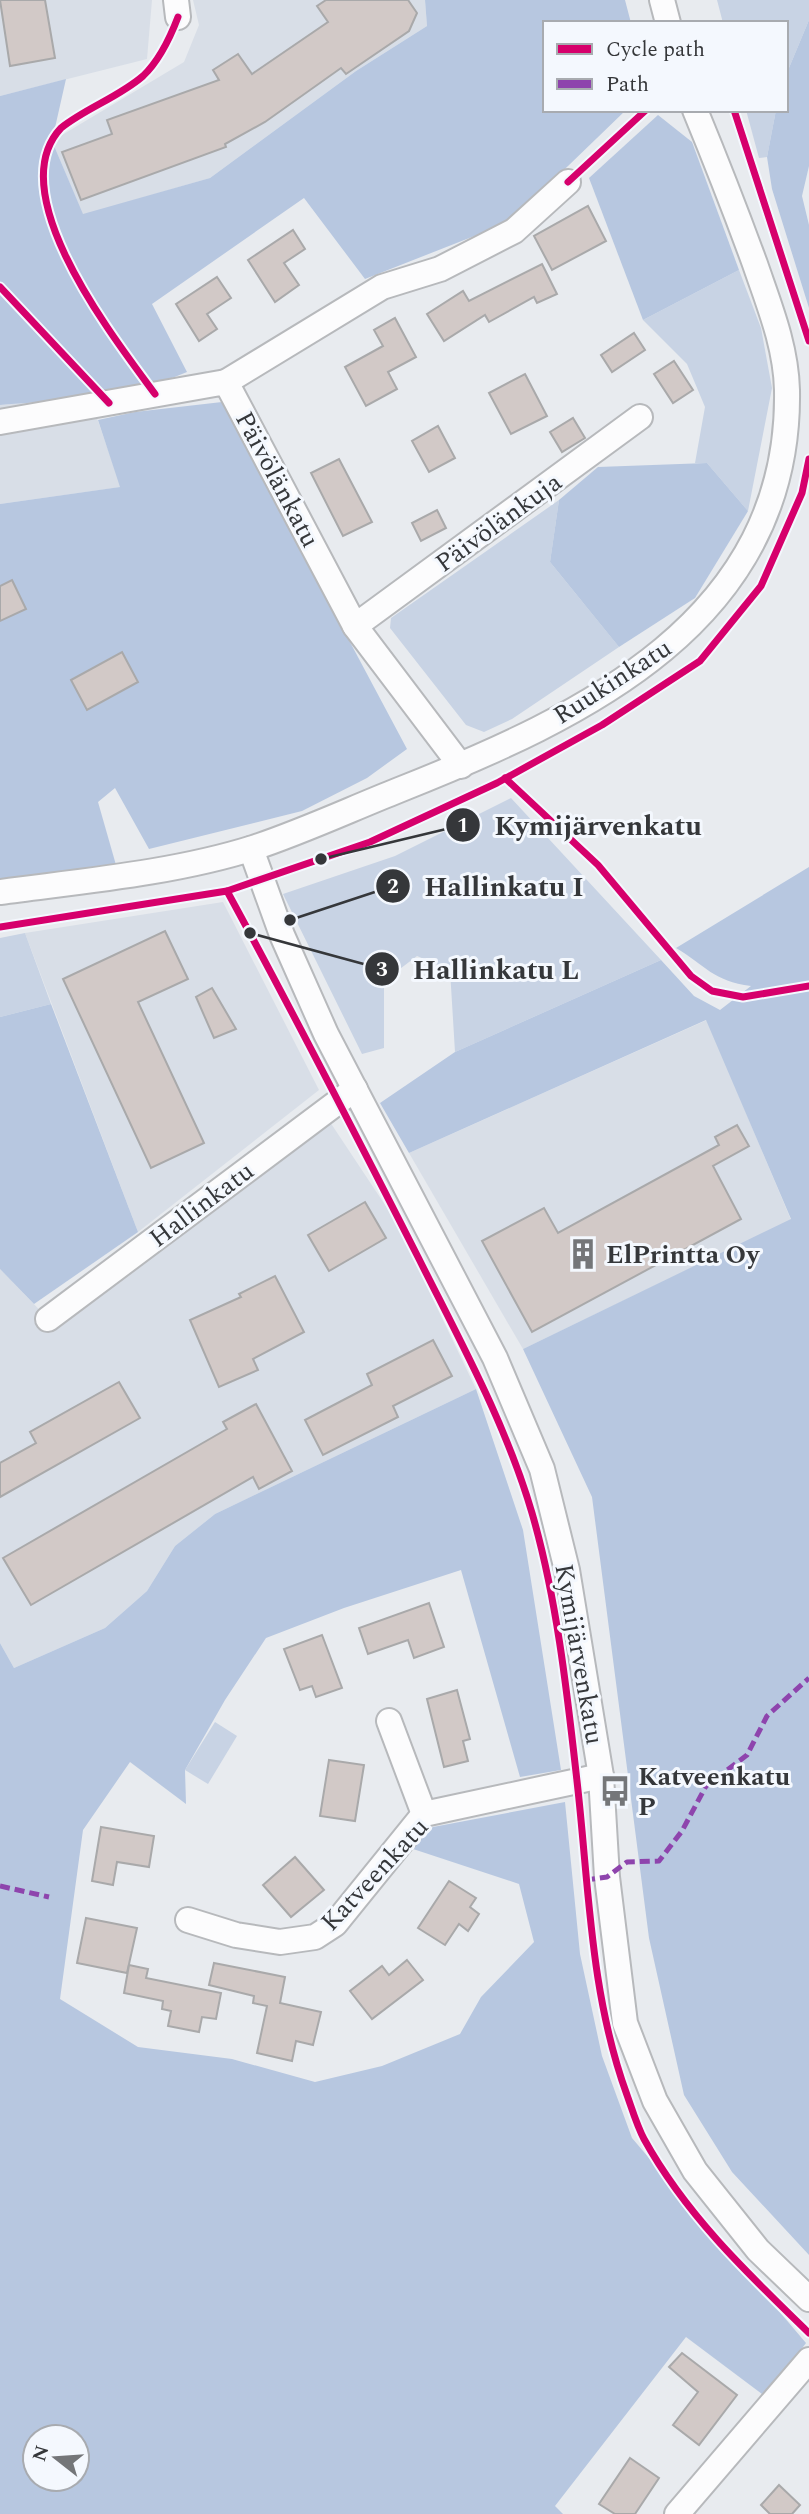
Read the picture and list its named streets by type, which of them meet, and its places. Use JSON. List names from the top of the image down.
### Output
{
  "streets": {
    "street": [
      "Päivölänkatu",
      "Päivölänkuja",
      "Ruukinkatu",
      "Hallinkatu",
      "Kymijärvenkatu",
      "Katveenkatu"
    ]
  },
  "crossings": [
    ["Päivölänkatu", "Päivölänkuja"],
    ["Päivölänkatu", "Ruukinkatu"],
    ["Ruukinkatu", "Kymijärvenkatu"],
    ["Hallinkatu", "Kymijärvenkatu"],
    ["Kymijärvenkatu", "Katveenkatu"]
  ],
  "places": {
    "other": ["Kymijärvenkatu", "Hallinkatu I", "Hallinkatu L"],
    "building": ["ElPrintta Oy"],
    "bus stop": ["Katveenkatu P"]
  },
  "legend": ["Cycle path", "Path"],
  "north": "left"
}
